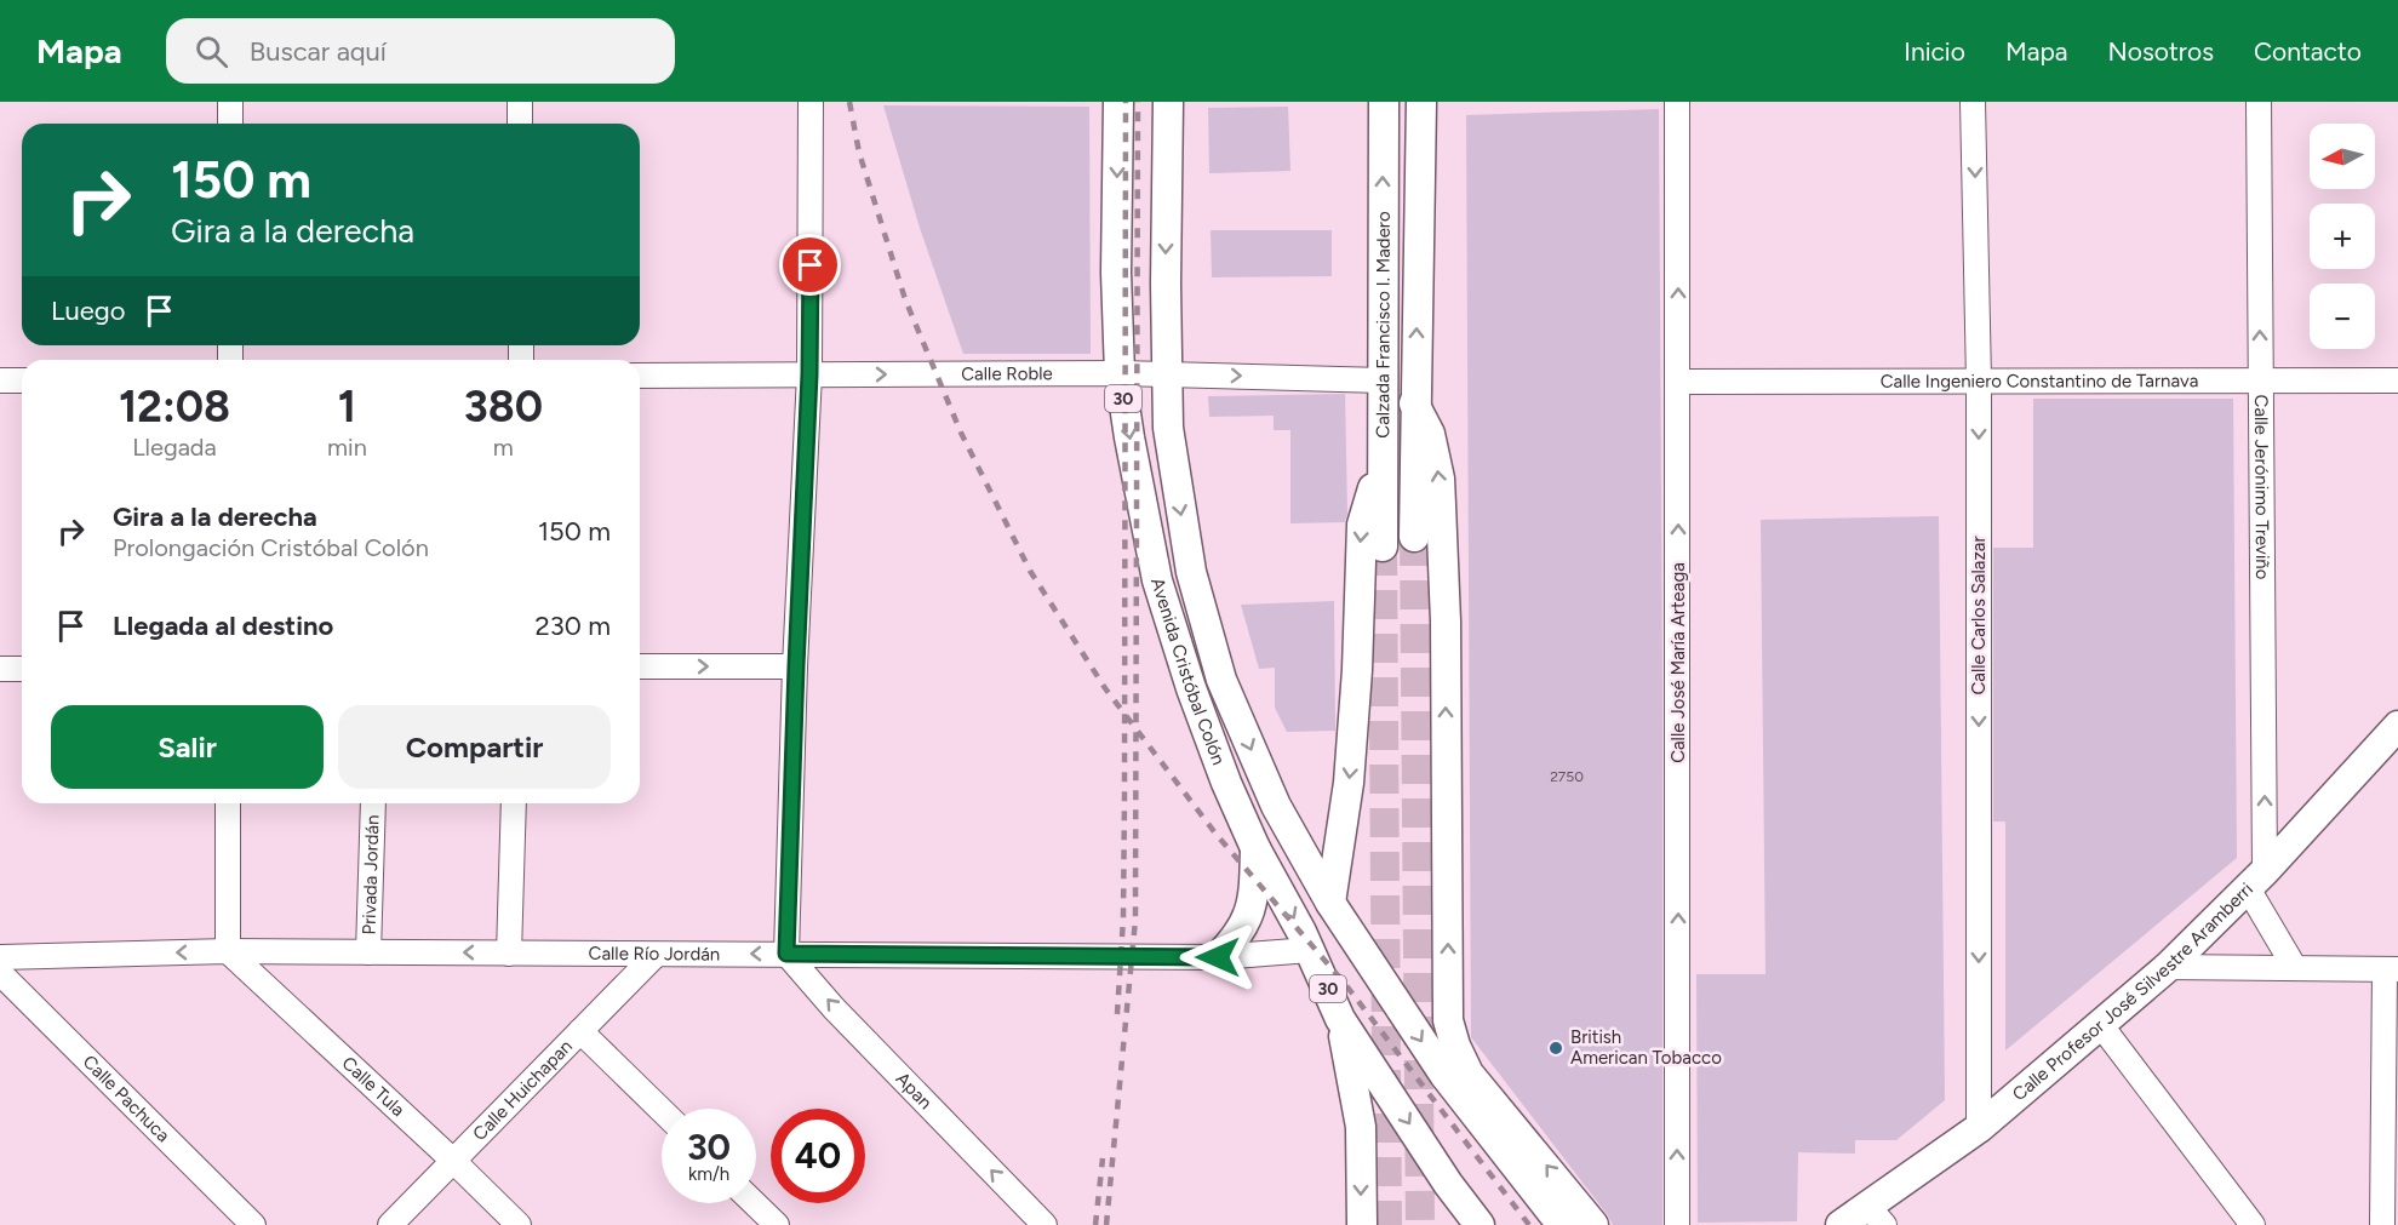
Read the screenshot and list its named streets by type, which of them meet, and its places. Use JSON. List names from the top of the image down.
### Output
{
  "streets": {
    "main road": [
      "Calzada Francisco I. Madero",
      "30",
      "Avenida Cristóbal Colón",
      "Calle Profesor José Silvestre Aramberri"
    ],
    "street": [
      "Calle Roble",
      "Calle Ingeniero Constantino de Tarnava",
      "Calle Jerónimo Treviño",
      "Calle Carlos Salazar",
      "Calle José María Arteaga",
      "Privada Jordán",
      "Calle Río Jordán",
      "Calle Tula",
      "Calle Huichapan",
      "Apan",
      "Calle Pachuca"
    ]
  },
  "crossings": [
    ["Calzada Francisco I. Madero", "Calle Roble"],
    ["Calle Roble", "Avenida Cristóbal Colón"],
    ["Calle Ingeniero Constantino de Tarnava", "Calle Jerónimo Treviño"],
    ["Calle Ingeniero Constantino de Tarnava", "Calle Carlos Salazar"],
    ["Calle Ingeniero Constantino de Tarnava", "Calle José María Arteaga"],
    ["Calle Jerónimo Treviño", "Calle Profesor José Silvestre Aramberri"],
    ["Calle Carlos Salazar", "Calle Profesor José Silvestre Aramberri"],
    ["Avenida Cristóbal Colón", "Calle Río Jordán"],
    ["Privada Jordán", "Calle Río Jordán"],
    ["Calle Río Jordán", "Calle Tula"],
    ["Calle Río Jordán", "Calle Huichapan"],
    ["Calle Río Jordán", "Apan"],
    ["Calle Tula", "Calle Huichapan"]
  ],
  "one_way": [
    "Calzada Francisco I. Madero",
    "Calle Roble",
    "Calle Jerónimo Treviño",
    "Calle Carlos Salazar",
    "Calle José María Arteaga",
    "Calle Río Jordán",
    "Apan"
  ],
  "places": ["British American Tobacco"],
  "house_numbers": ["2750"],
  "north": "left",
  "page": {
    "header": "Mapa",
    "search": "Buscar aquí",
    "nav": [
      "Inicio",
      "Mapa",
      "Nosotros",
      "Contacto"
    ],
    "map_buttons": ["+", "−"],
    "turn": ["150 m", "Gira a la derecha"],
    "then": "Luego",
    "eta": [
      "12:08",
      "Llegada",
      "1",
      "min",
      "380",
      "m"
    ],
    "list": [
      {
        "name": "Gira a la derecha",
        "note": "Prolongación Cristóbal Colón",
        "value": "150 m"
      },
      {
        "name": "Llegada al destino",
        "value": "230 m"
      }
    ],
    "buttons": ["Salir", "Compartir"],
    "speed": "30 km/h",
    "limit": "40"
  }
}
